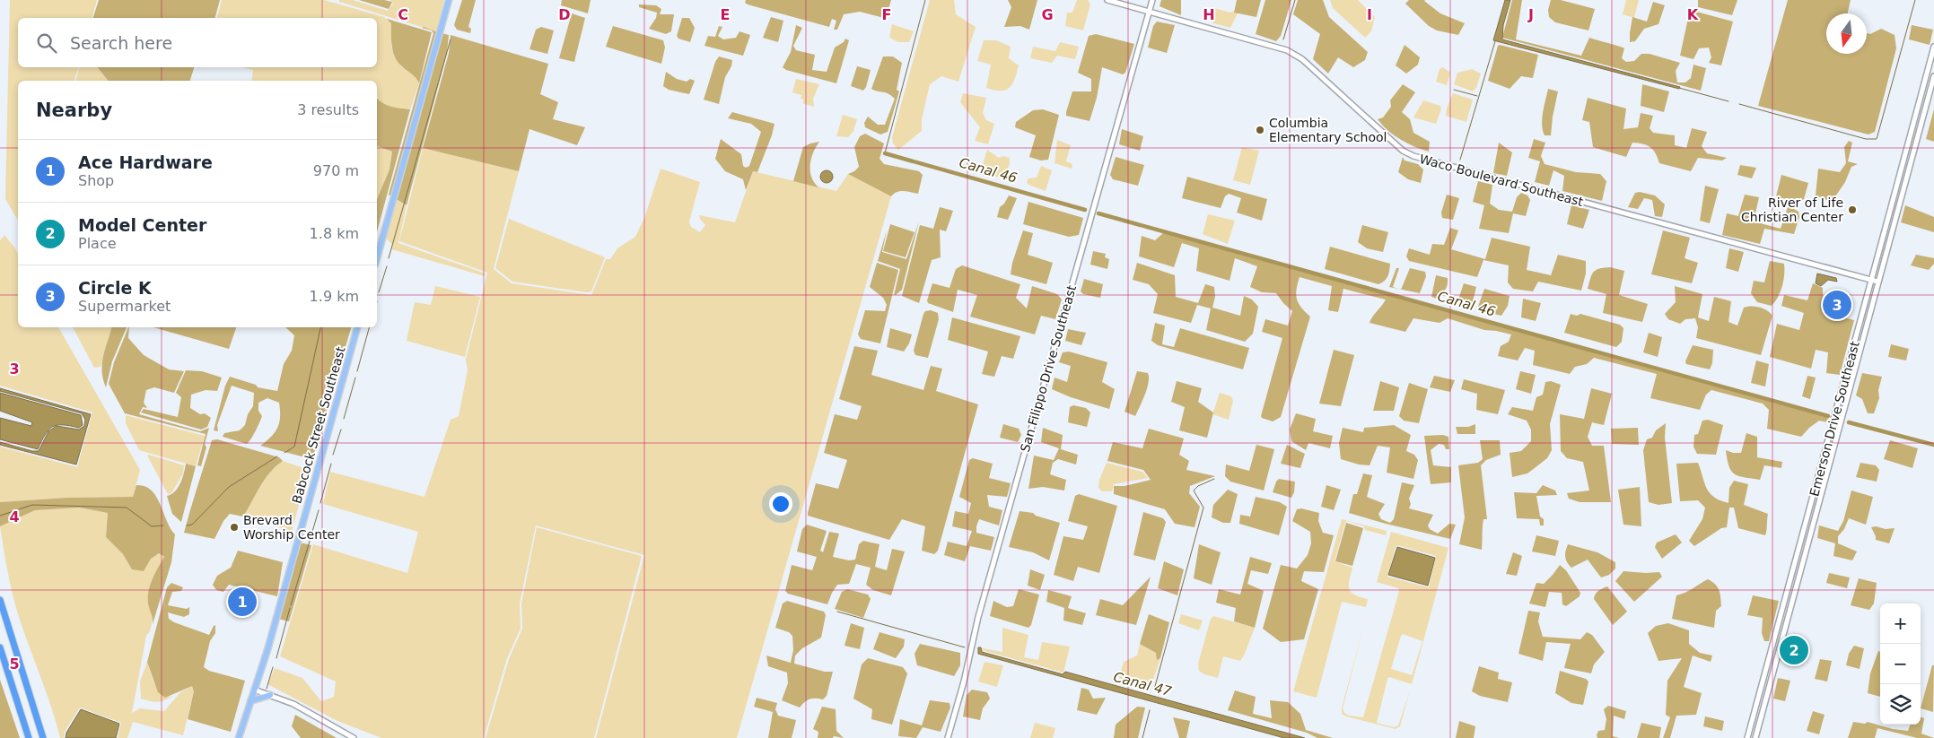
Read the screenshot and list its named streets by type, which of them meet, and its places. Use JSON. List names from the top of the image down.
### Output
{
  "streets": {
    "main road": ["Babcock Street Southeast"],
    "street": ["Waco Boulevard Southeast", "San Filippo Drive Southeast", "Emerson Drive Southeast"]
  },
  "crossings": [
    ["Waco Boulevard Southeast", "San Filippo Drive Southeast"],
    ["Waco Boulevard Southeast", "Emerson Drive Southeast"]
  ],
  "water": ["Canal 46", "Canal 47"],
  "places": ["Columbia Elementary School", "River of Life Christian Center", "Brevard Worship Center"],
  "north": "bottom",
  "page": {
    "search": "Search here",
    "heading": ["Nearby", "3 results"],
    "list": [
      {
        "mark": "1",
        "name": "Ace Hardware",
        "note": "Shop",
        "value": "970 m"
      },
      {
        "mark": "2",
        "name": "Model Center",
        "note": "Place",
        "value": "1.8 km"
      },
      {
        "mark": "3",
        "name": "Circle K",
        "note": "Supermarket",
        "value": "1.9 km"
      }
    ],
    "pins": ["3", "1", "2"],
    "map_buttons": ["+", "−"]
  },
  "grid": {
    "columns": [
      "C",
      "D",
      "E",
      "F",
      "G",
      "H",
      "I",
      "J",
      "K"
    ],
    "rows": ["3", "4", "5"]
  }
}
